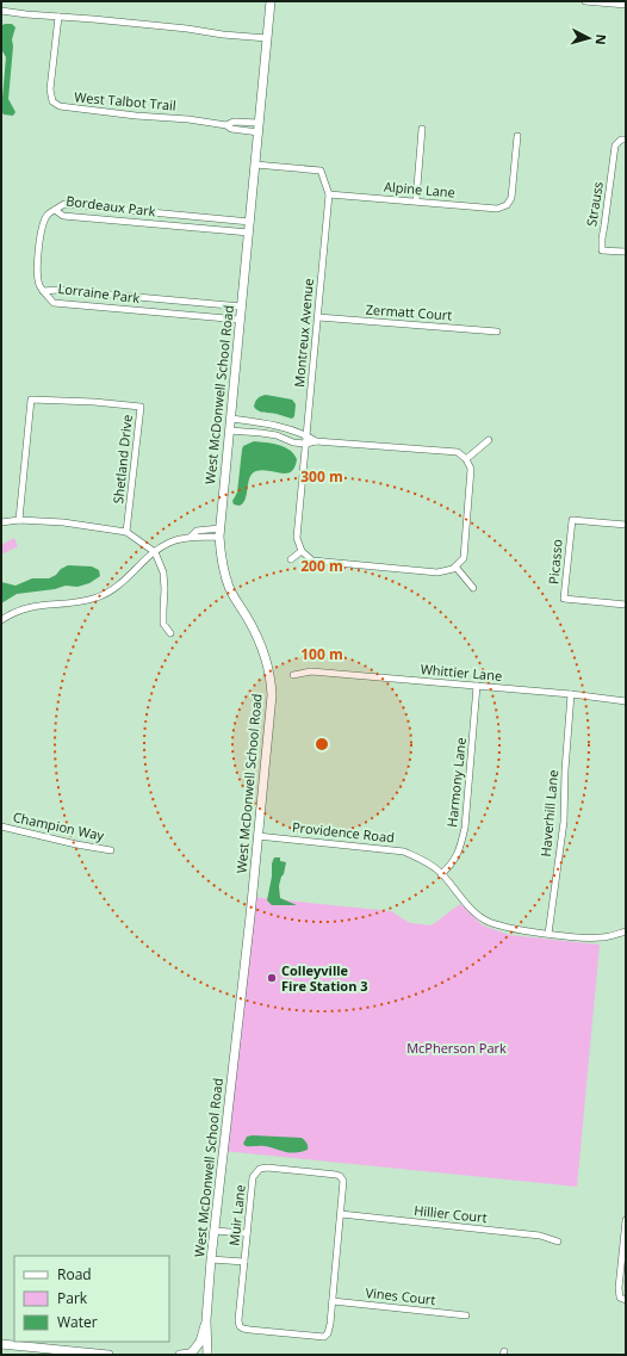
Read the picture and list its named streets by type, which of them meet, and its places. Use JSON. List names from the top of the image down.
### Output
{
  "streets": {
    "main road": ["West McDonwell School Road"],
    "street": [
      "West Talbot Trail",
      "Alpine Lane",
      "Strauss",
      "Bordeaux Park",
      "Lorraine Park",
      "Zermatt Court",
      "Montreux Avenue",
      "Shetland Drive",
      "Picasso",
      "Whittier Lane",
      "Harmony Lane",
      "Haverhill Lane",
      "Champion Way",
      "Providence Road",
      "Hillier Court",
      "Muir Lane",
      "Vines Court"
    ]
  },
  "crossings": [
    ["West Talbot Trail", "West McDonwell School Road"],
    ["Alpine Lane", "Montreux Avenue"],
    ["Bordeaux Park", "West McDonwell School Road"],
    ["Lorraine Park", "West McDonwell School Road"],
    ["Zermatt Court", "Montreux Avenue"],
    ["Montreux Avenue", "West McDonwell School Road"],
    ["West McDonwell School Road", "Providence Road"],
    ["Whittier Lane", "Harmony Lane"],
    ["Whittier Lane", "Haverhill Lane"],
    ["Harmony Lane", "Providence Road"],
    ["Haverhill Lane", "Providence Road"],
    ["Hillier Court", "Muir Lane"],
    ["Muir Lane", "Vines Court"]
  ],
  "parks": ["McPherson Park"],
  "places": ["Colleyville Fire Station 3"],
  "legend": ["Road", "Park", "Water"],
  "north": "right",
  "rings": ["300 m", "200 m", "100 m"]
}
